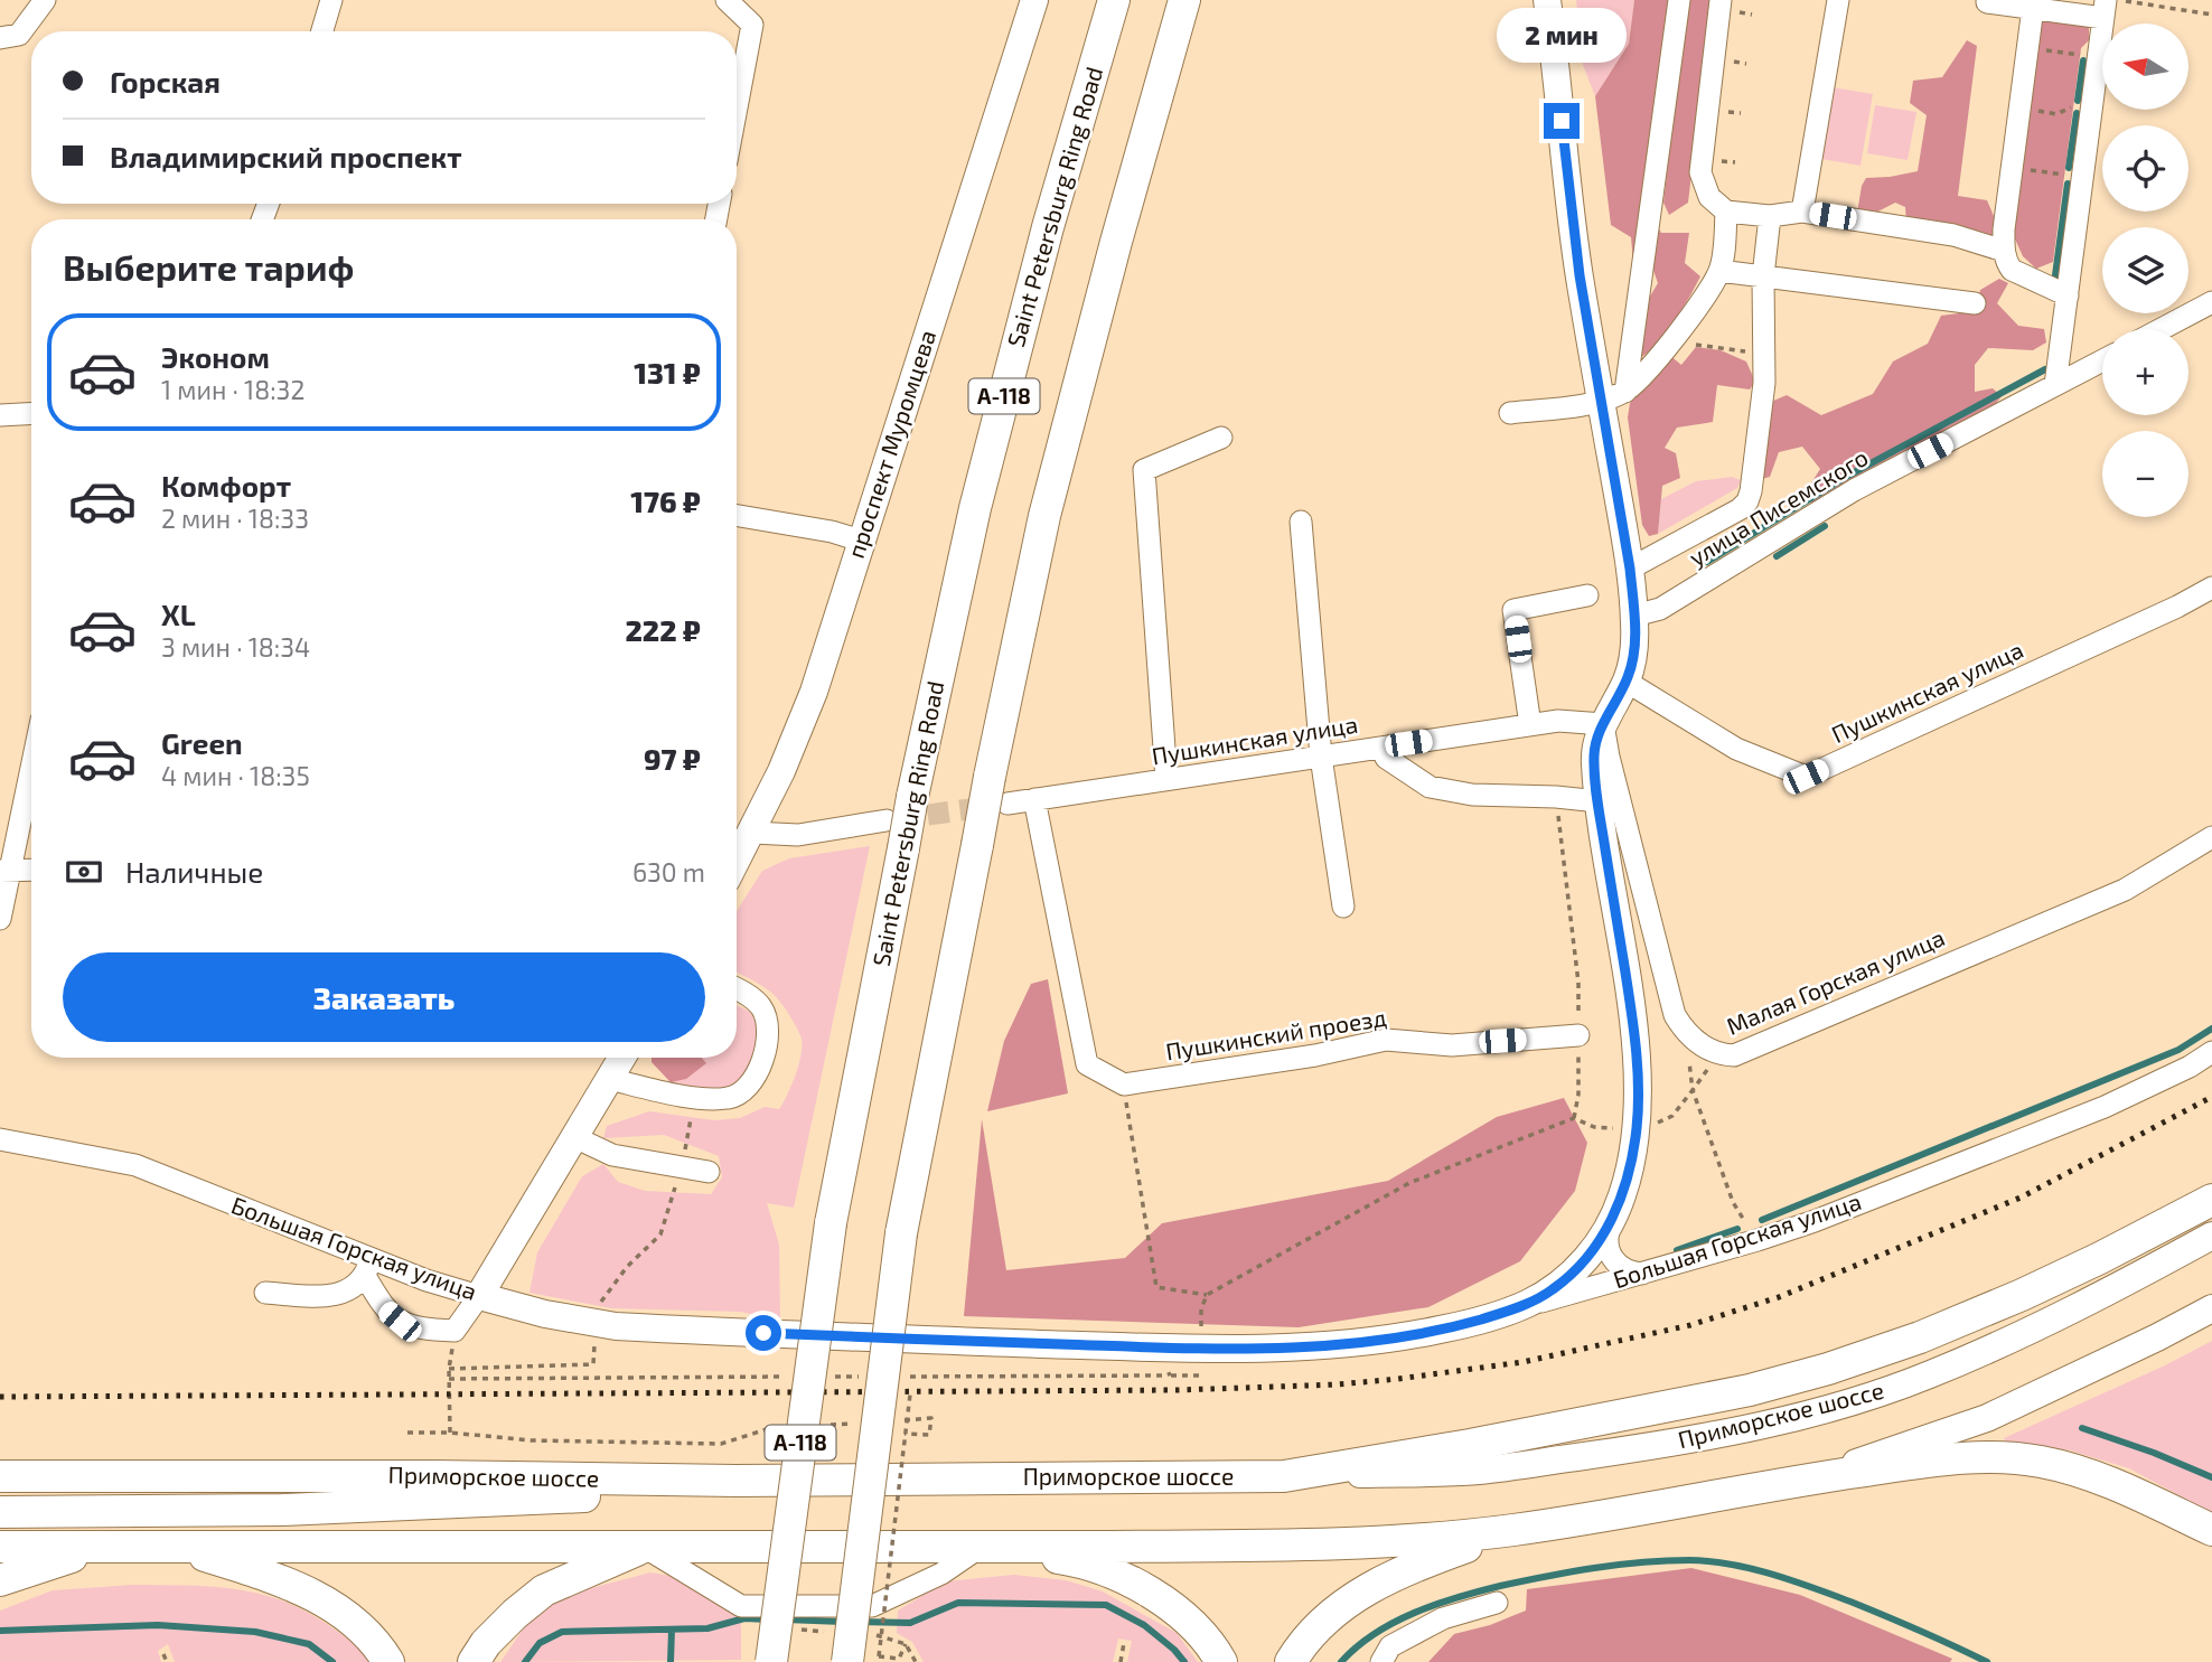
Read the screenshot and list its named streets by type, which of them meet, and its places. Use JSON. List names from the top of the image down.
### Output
{
  "streets": {
    "highway": ["Saint Petersburg Ring Road", "А-118", "Приморское шоссе"],
    "main road": ["проспект Муромцева", "Большая Горская улица"],
    "street": [
      "улица Писемского",
      "Пушкинская улица",
      "Малая Горская улица",
      "Пушкинский проезд"
    ]
  },
  "north": "left",
  "page": {
    "bubble": "2 мин",
    "map_buttons": ["+", "−"],
    "banner": ["Горская", "Владимирский проспект"],
    "heading": "Выберите тариф",
    "list": [
      {
        "name": "Эконом",
        "note": "1 мин · 18:32",
        "value": "131 ₽"
      },
      {
        "name": "Комфорт",
        "note": "2 мин · 18:33",
        "value": "176 ₽"
      },
      {
        "name": "XL",
        "note": "3 мин · 18:34",
        "value": "222 ₽"
      },
      {
        "name": "Green",
        "note": "4 мин · 18:35",
        "value": "97 ₽"
      }
    ],
    "pay": ["Наличные", "630 m"],
    "buttons": "Заказать"
  }
}
